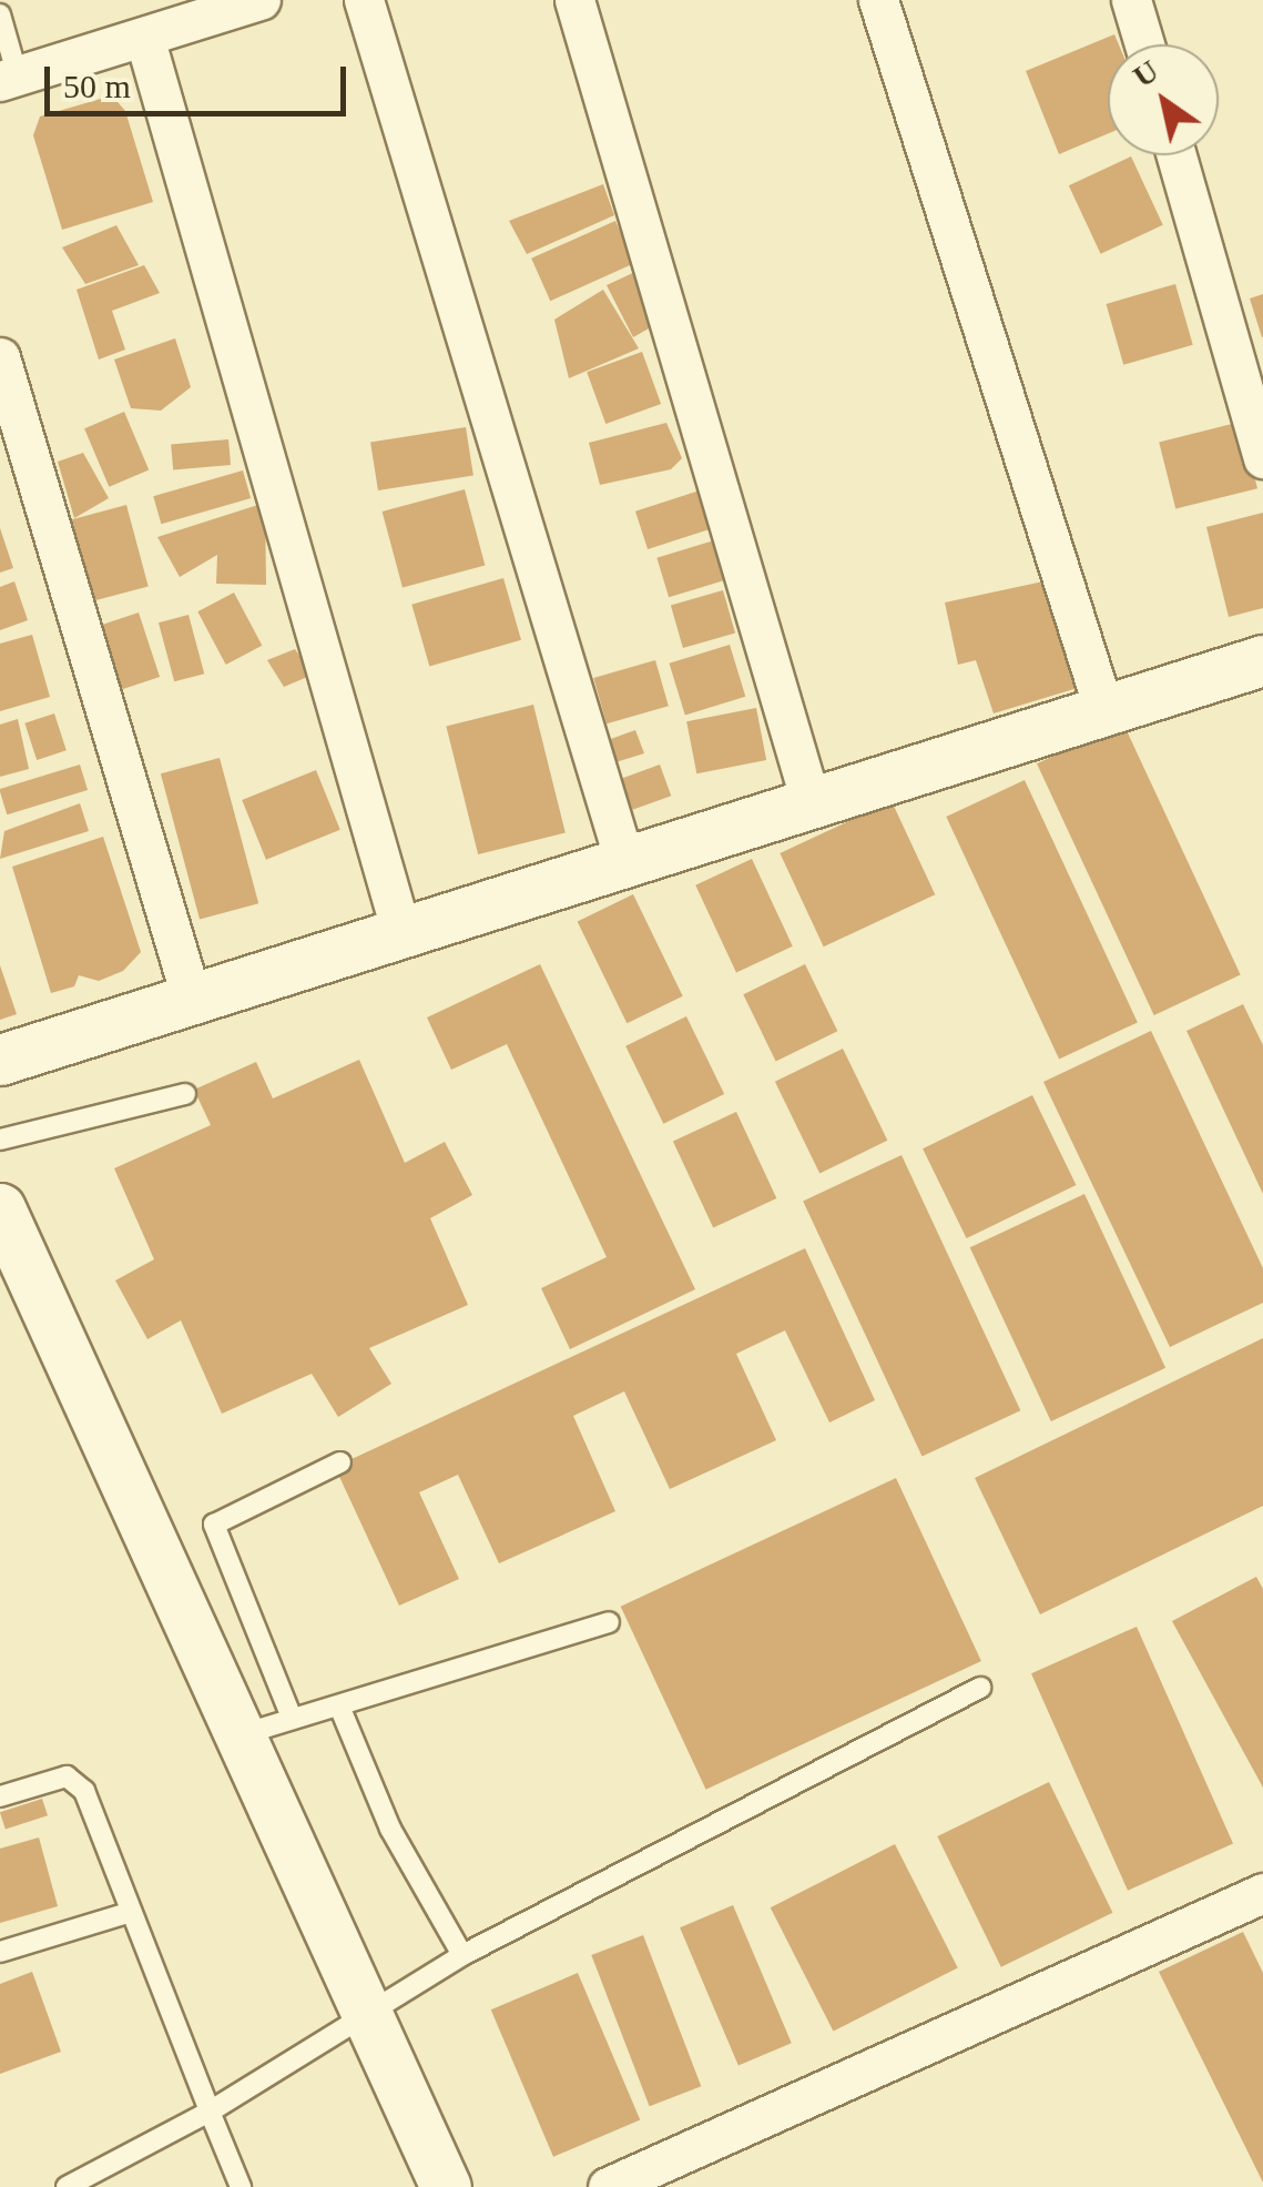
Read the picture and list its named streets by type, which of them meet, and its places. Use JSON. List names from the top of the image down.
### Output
{
  "scale_bar": "50 m",
  "north": "top left"
}
